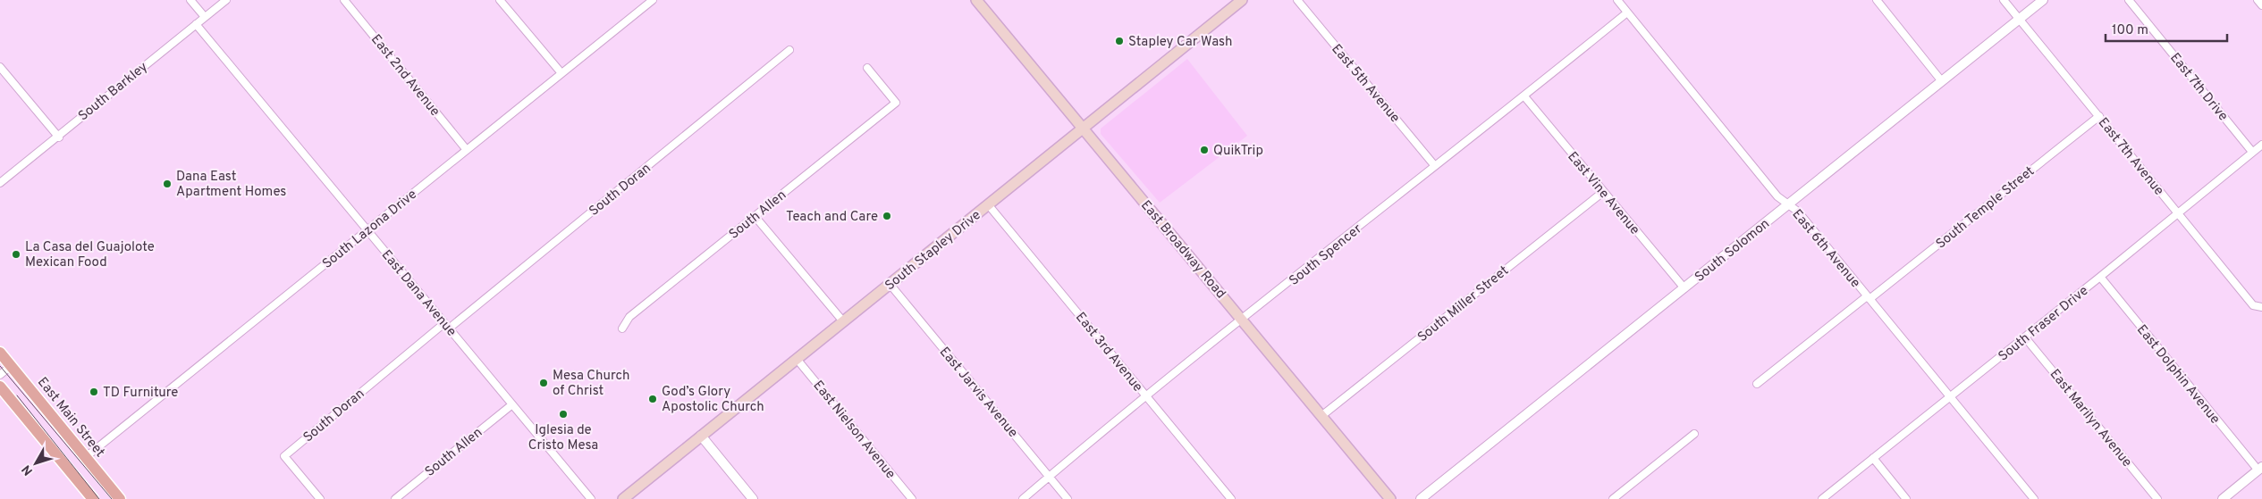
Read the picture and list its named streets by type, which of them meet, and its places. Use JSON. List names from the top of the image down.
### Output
{
  "streets": {
    "main road": ["East Broadway Road", "South Stapley Drive", "East Main Street"],
    "street": [
      "East 2nd Avenue",
      "East 5th Avenue",
      "East 7th Drive",
      "South Barkley",
      "East 7th Avenue",
      "South Doran",
      "East Vine Avenue",
      "South Temple Street",
      "South Allen",
      "South Lazona Drive",
      "East 6th Avenue",
      "South Solomon",
      "South Spencer",
      "East Dana Avenue",
      "South Miller Street",
      "South Fraser Drive",
      "East 3rd Avenue",
      "East Dolphin Avenue",
      "East Jarvis Avenue",
      "East Marilyn Avenue",
      "East Nielson Avenue"
    ]
  },
  "crossings": [
    ["East 2nd Avenue", "South Lazona Drive"],
    ["East 5th Avenue", "South Spencer"],
    ["East 7th Drive", "South Fraser Drive"],
    ["South Barkley", "East Dana Avenue"],
    ["East 7th Avenue", "South Temple Street"],
    ["East 7th Avenue", "South Solomon"],
    ["East 7th Avenue", "South Fraser Drive"],
    ["South Doran", "East Dana Avenue"],
    ["East Vine Avenue", "South Solomon"],
    ["East Vine Avenue", "South Spencer"],
    ["East Vine Avenue", "South Miller Street"],
    ["South Temple Street", "East 6th Avenue"],
    ["South Allen", "East Dana Avenue"],
    ["South Lazona Drive", "East Dana Avenue"],
    ["South Lazona Drive", "East Main Street"],
    ["East 6th Avenue", "South Solomon"],
    ["East 6th Avenue", "South Spencer"],
    ["East 6th Avenue", "South Fraser Drive"],
    ["East Broadway Road", "South Stapley Drive"],
    ["East Broadway Road", "South Spencer"],
    ["East Broadway Road", "South Miller Street"],
    ["South Stapley Drive", "East 3rd Avenue"],
    ["South Stapley Drive", "East Jarvis Avenue"],
    ["South Stapley Drive", "East Nielson Avenue"],
    ["South Spencer", "East 3rd Avenue"],
    ["South Spencer", "East Jarvis Avenue"],
    ["South Fraser Drive", "East Dolphin Avenue"],
    ["South Fraser Drive", "East Marilyn Avenue"]
  ],
  "places": [
    "Stapley Car Wash",
    "QuikTrip",
    "Dana East Apartment Homes",
    "Teach and Care",
    "La Casa del Guajolote Mexican Food",
    "Mesa Church of Christ",
    "TD Furniture",
    "God’s Glory Apostolic Church",
    "Iglesia de Cristo Mesa"
  ],
  "scale_bar": "100 m",
  "north": "bottom left"
}
